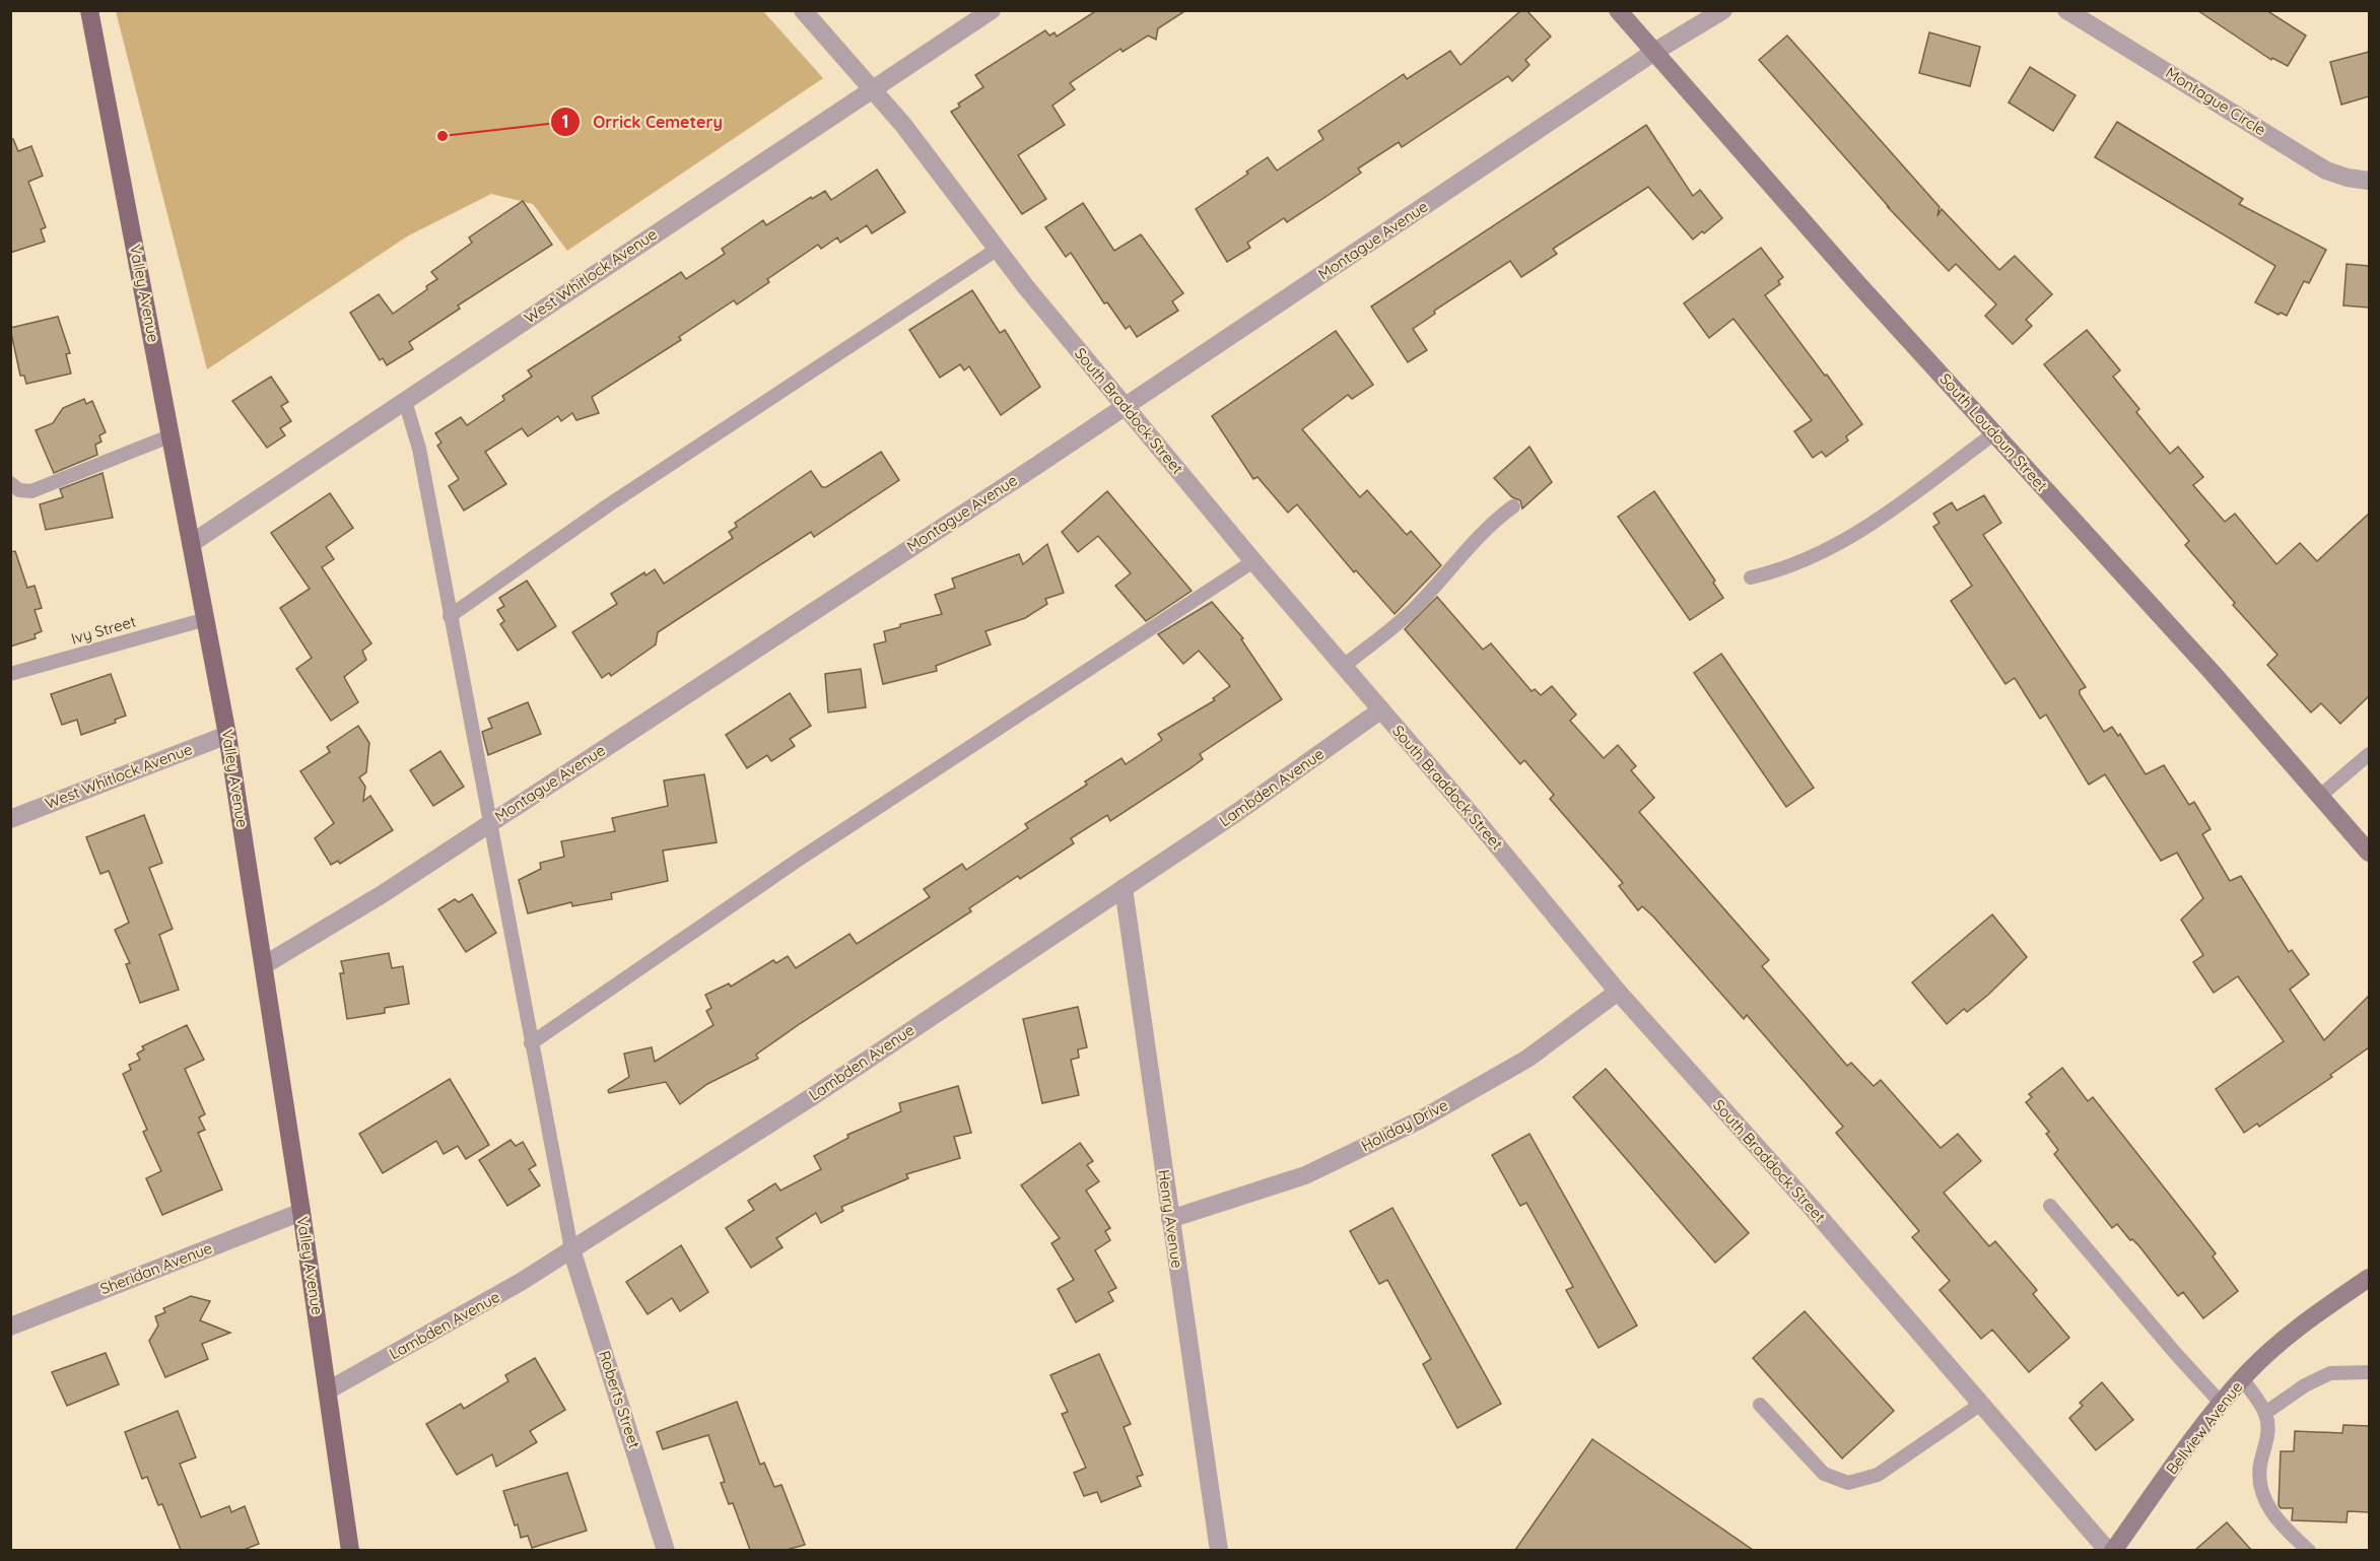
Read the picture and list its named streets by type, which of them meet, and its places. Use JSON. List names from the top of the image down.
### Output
{
  "streets": {
    "main road": ["Valley Avenue"],
    "street": [
      "Montague Circle",
      "Montague Avenue",
      "West Whitlock Avenue",
      "South Braddock Street",
      "South Loudoun Street",
      "Lambden Avenue",
      "Holiday Drive",
      "Henry Avenue",
      "Sheridan Avenue",
      "Roberts Street",
      "Bellview Avenue"
    ],
    "lane": ["Ivy Street"]
  },
  "crossings": [
    ["Montague Avenue", "Valley Avenue"],
    ["Montague Avenue", "South Braddock Street"],
    ["Montague Avenue", "South Loudoun Street"],
    ["West Whitlock Avenue", "Valley Avenue"],
    ["West Whitlock Avenue", "South Braddock Street"],
    ["Valley Avenue", "Ivy Street"],
    ["Valley Avenue", "Lambden Avenue"],
    ["Valley Avenue", "Sheridan Avenue"],
    ["South Braddock Street", "Lambden Avenue"],
    ["South Braddock Street", "Holiday Drive"],
    ["Lambden Avenue", "Henry Avenue"],
    ["Lambden Avenue", "Roberts Street"],
    ["Holiday Drive", "Henry Avenue"]
  ],
  "places": ["Orrick Cemetery"]
}
